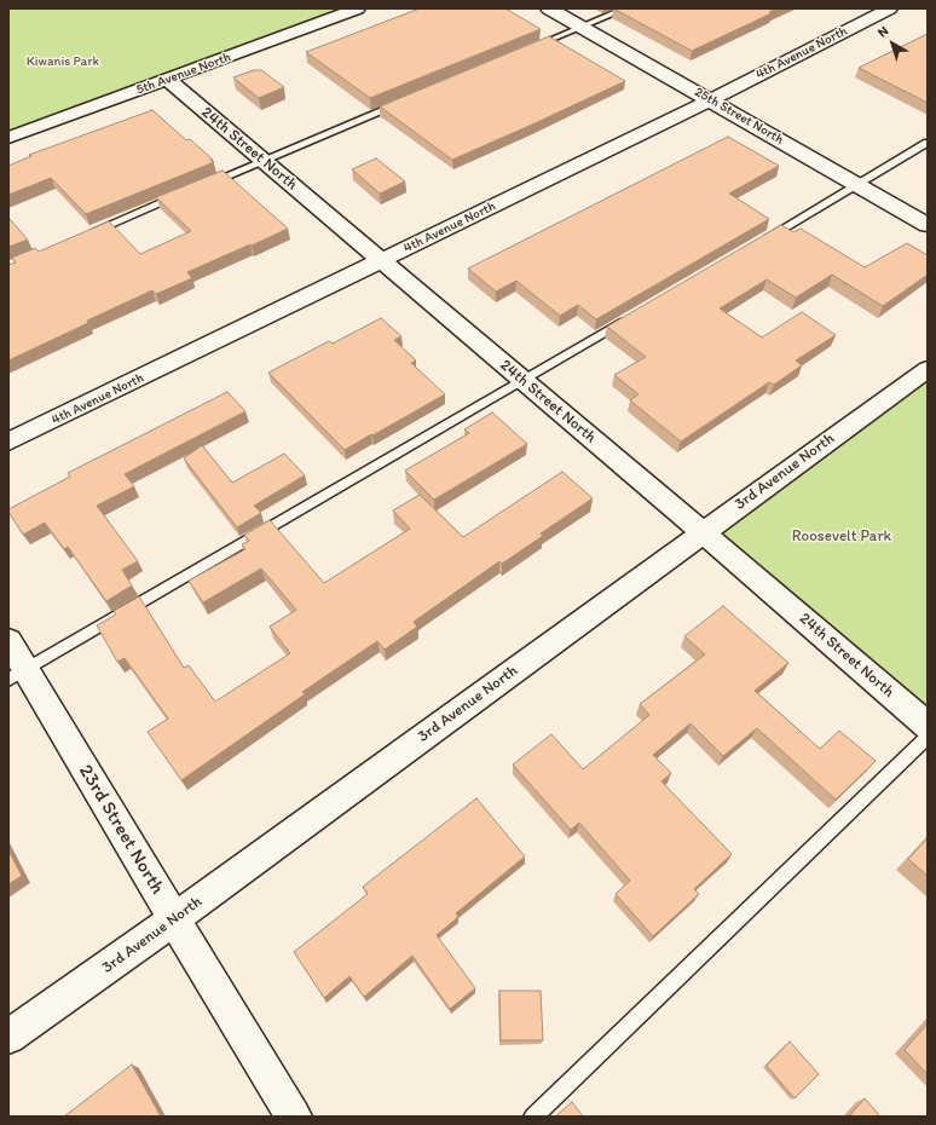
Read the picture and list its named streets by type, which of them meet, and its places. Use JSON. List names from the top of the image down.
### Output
{
  "streets": {
    "street": [
      "4th Avenue North",
      "5th Avenue North",
      "25th Street North",
      "24th Street North",
      "3rd Avenue North",
      "23rd Street North"
    ]
  },
  "crossings": [
    ["4th Avenue North", "25th Street North"],
    ["4th Avenue North", "24th Street North"],
    ["5th Avenue North", "24th Street North"],
    ["24th Street North", "3rd Avenue North"],
    ["3rd Avenue North", "23rd Street North"]
  ],
  "parks": ["Kiwanis Park", "Roosevelt Park"],
  "north": "top left"
}
